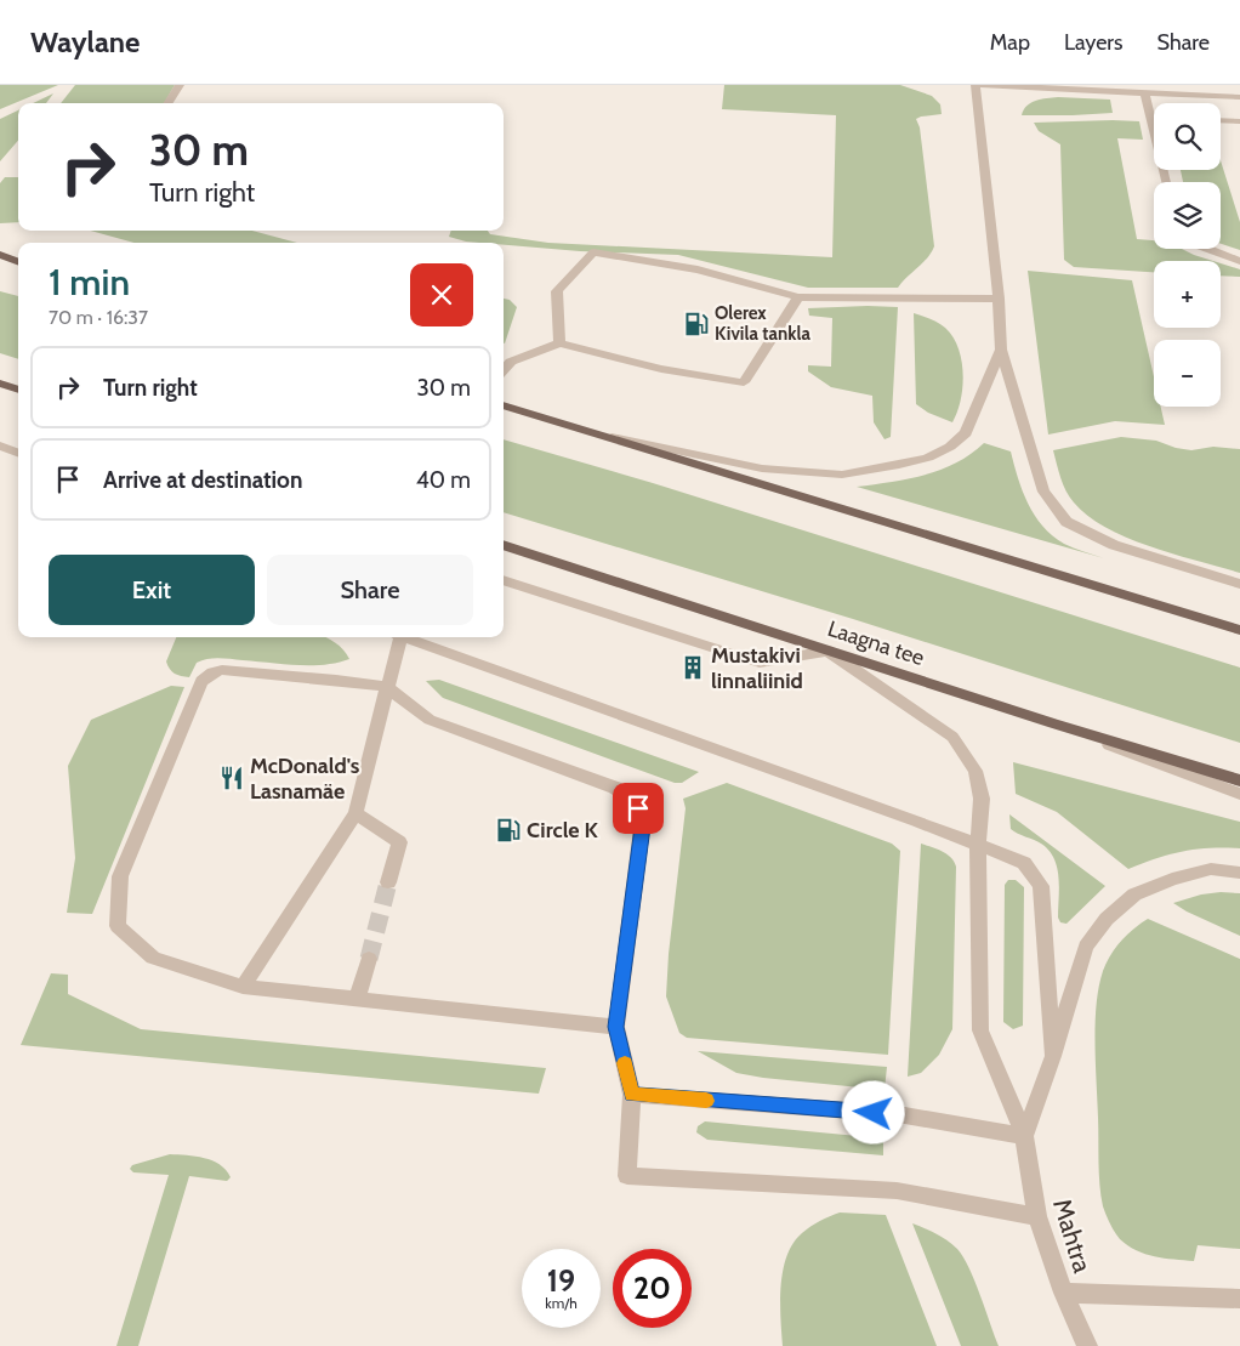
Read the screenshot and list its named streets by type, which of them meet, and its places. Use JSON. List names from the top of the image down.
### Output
{
  "streets": {
    "main road": ["Laagna tee"],
    "street": ["Mahtra"]
  },
  "crossings": [
    ["Laagna tee", "Mahtra"]
  ],
  "places": {
    "fuel station": ["Olerex Kivila tankla", "Circle K"],
    "building": ["Mustakivi linnaliinid"],
    "restaurant": ["McDonald's Lasnamäe"]
  },
  "page": {
    "header": "Waylane",
    "nav": ["Map", "Layers", "Share"],
    "map_buttons": ["+", "−"],
    "turn": ["30 m", "Turn right"],
    "heading": ["1 min", "70 m · 16:37"],
    "list": [
      {
        "name": "Turn right",
        "value": "30 m"
      },
      {
        "name": "Arrive at destination",
        "value": "40 m"
      }
    ],
    "buttons": ["Exit", "Share"],
    "speed": "19 km/h",
    "limit": "20"
  }
}
